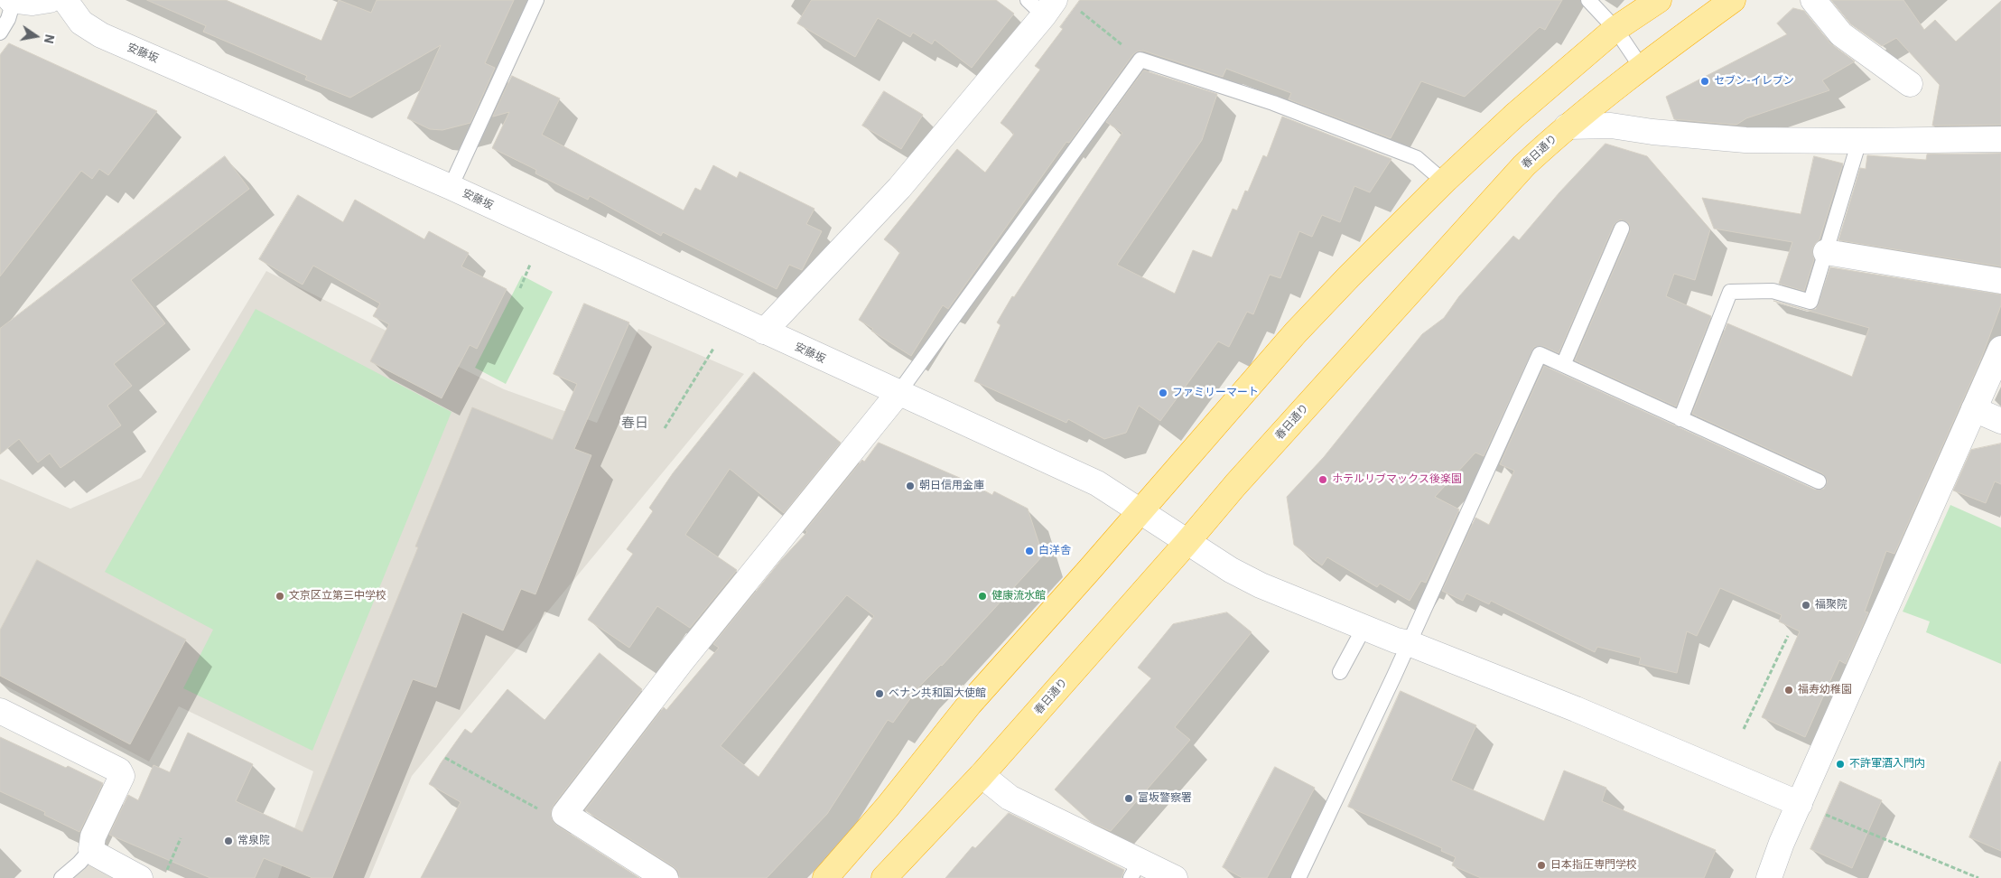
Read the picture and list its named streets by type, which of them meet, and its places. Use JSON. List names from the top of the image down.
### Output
{
  "streets": {
    "highway": ["春日通り"],
    "street": ["安藤坂"]
  },
  "crossings": [
    ["安藤坂", "春日通り"]
  ],
  "districts": ["春日"],
  "places": [
    "セブン-イレブン",
    "ファミリーマート",
    "ホテルリブマックス後楽園",
    "朝日信用金庫",
    "白洋舎",
    "文京区立第三中学校",
    "健康流水館",
    "福聚院",
    "福寿幼稚園",
    "ベナン共和国大使館",
    "不許軍酒入門内",
    "富坂警察署",
    "常泉院",
    "日本指圧専門学校"
  ],
  "north": "right"
}
